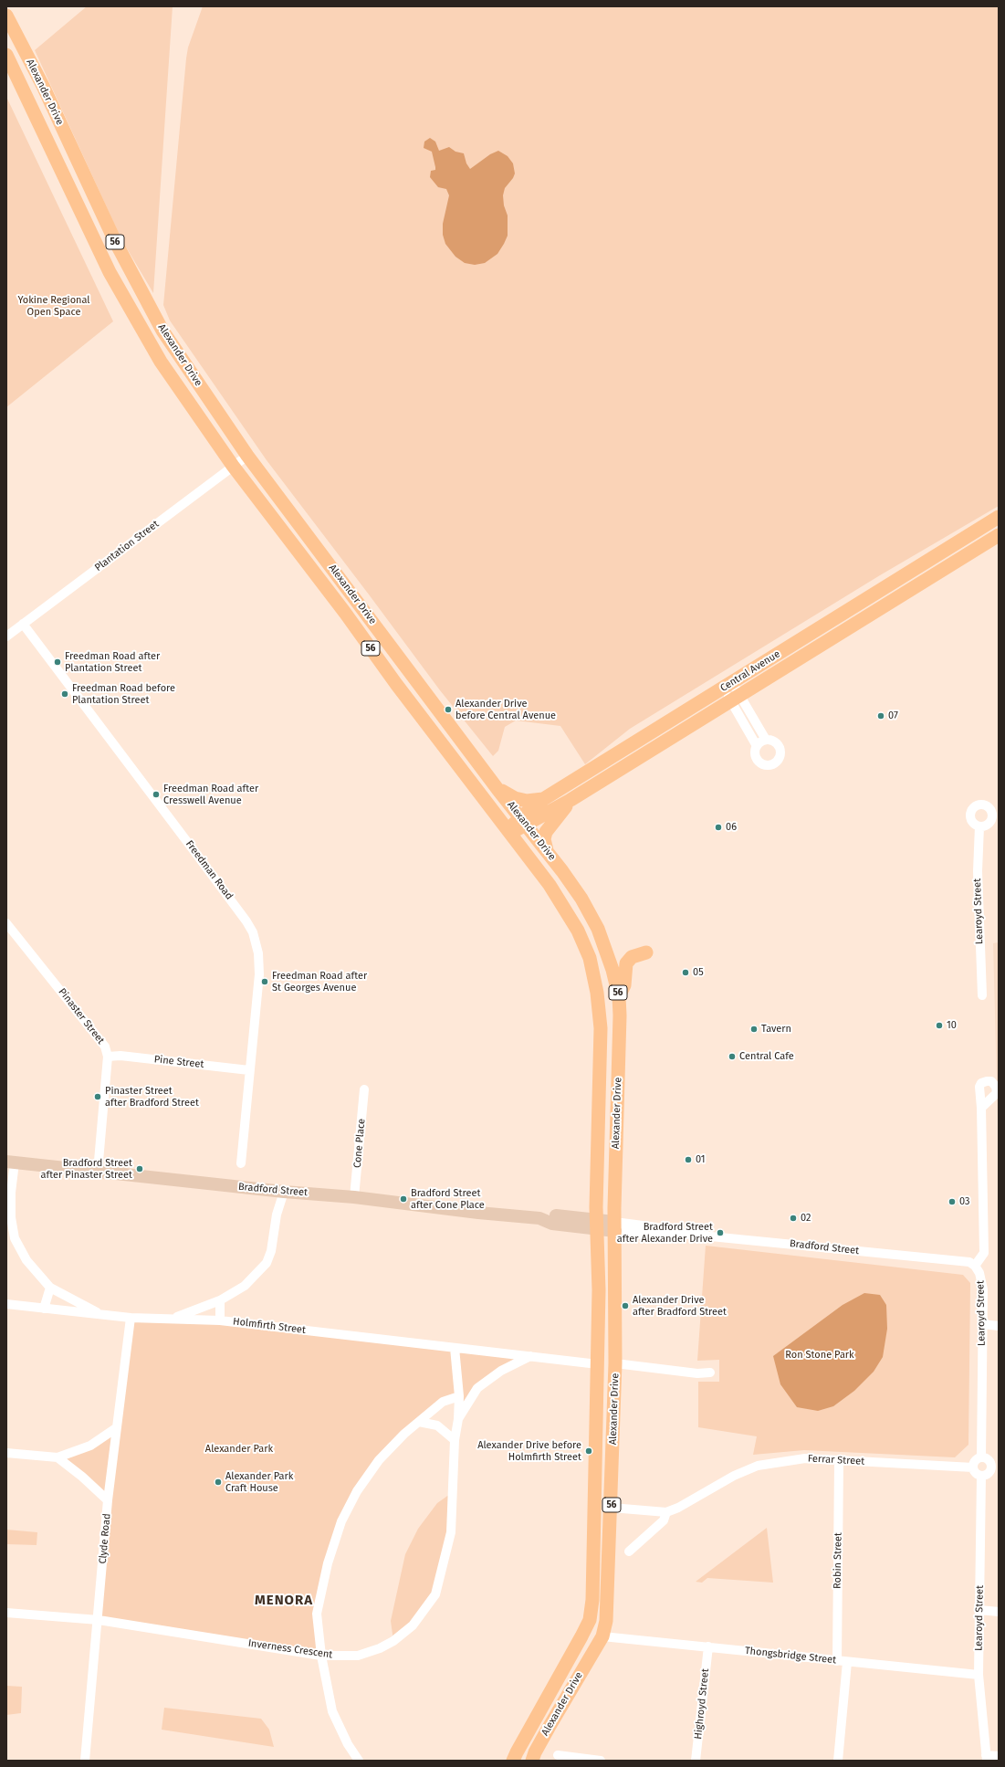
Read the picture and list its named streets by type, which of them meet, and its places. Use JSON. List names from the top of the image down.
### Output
{
  "streets": {
    "main road": ["Alexander Drive", "56", "Central Avenue"],
    "street": [
      "Plantation Street",
      "Freedman Road",
      "Learoyd Street",
      "Pinaster Street",
      "Pine Street",
      "Cone Place",
      "Bradford Street",
      "Holmfirth Street",
      "Ferrar Street",
      "Clyde Road",
      "Robin Street",
      "Inverness Crescent",
      "Thongsbridge Street",
      "Highroyd Street"
    ]
  },
  "crossings": [
    ["Alexander Drive", "Plantation Street"],
    ["Alexander Drive", "Central Avenue"],
    ["Alexander Drive", "Bradford Street"],
    ["Alexander Drive", "Holmfirth Street"],
    ["Alexander Drive", "Ferrar Street"],
    ["Alexander Drive", "Thongsbridge Street"],
    ["Plantation Street", "Freedman Road"],
    ["Freedman Road", "Pine Street"],
    ["Learoyd Street", "Bradford Street"],
    ["Learoyd Street", "Ferrar Street"],
    ["Learoyd Street", "Thongsbridge Street"],
    ["Pinaster Street", "Pine Street"],
    ["Pinaster Street", "Bradford Street"],
    ["Cone Place", "Bradford Street"],
    ["Holmfirth Street", "Clyde Road"],
    ["Holmfirth Street", "Inverness Crescent"],
    ["Ferrar Street", "Robin Street"],
    ["Clyde Road", "Inverness Crescent"],
    ["Robin Street", "Thongsbridge Street"],
    ["Thongsbridge Street", "Highroyd Street"]
  ],
  "districts": ["MENORA"],
  "parks": ["Yokine Regional Open Space", "Ron Stone Park", "Alexander Park"],
  "places": [
    "Freedman Road after Plantation Street",
    "Freedman Road before Plantation Street",
    "Alexander Drive before Central Avenue",
    "07",
    "Freedman Road after Cresswell Avenue",
    "06",
    "05",
    "Freedman Road after St Georges Avenue",
    "10",
    "Tavern",
    "Central Cafe",
    "Pinaster Street after Bradford Street",
    "01",
    "Bradford Street after Pinaster Street",
    "Bradford Street after Cone Place",
    "03",
    "02",
    "Bradford Street after Alexander Drive",
    "Alexander Drive after Bradford Street",
    "Alexander Drive before Holmfirth Street",
    "Alexander Park Craft House"
  ]
}
